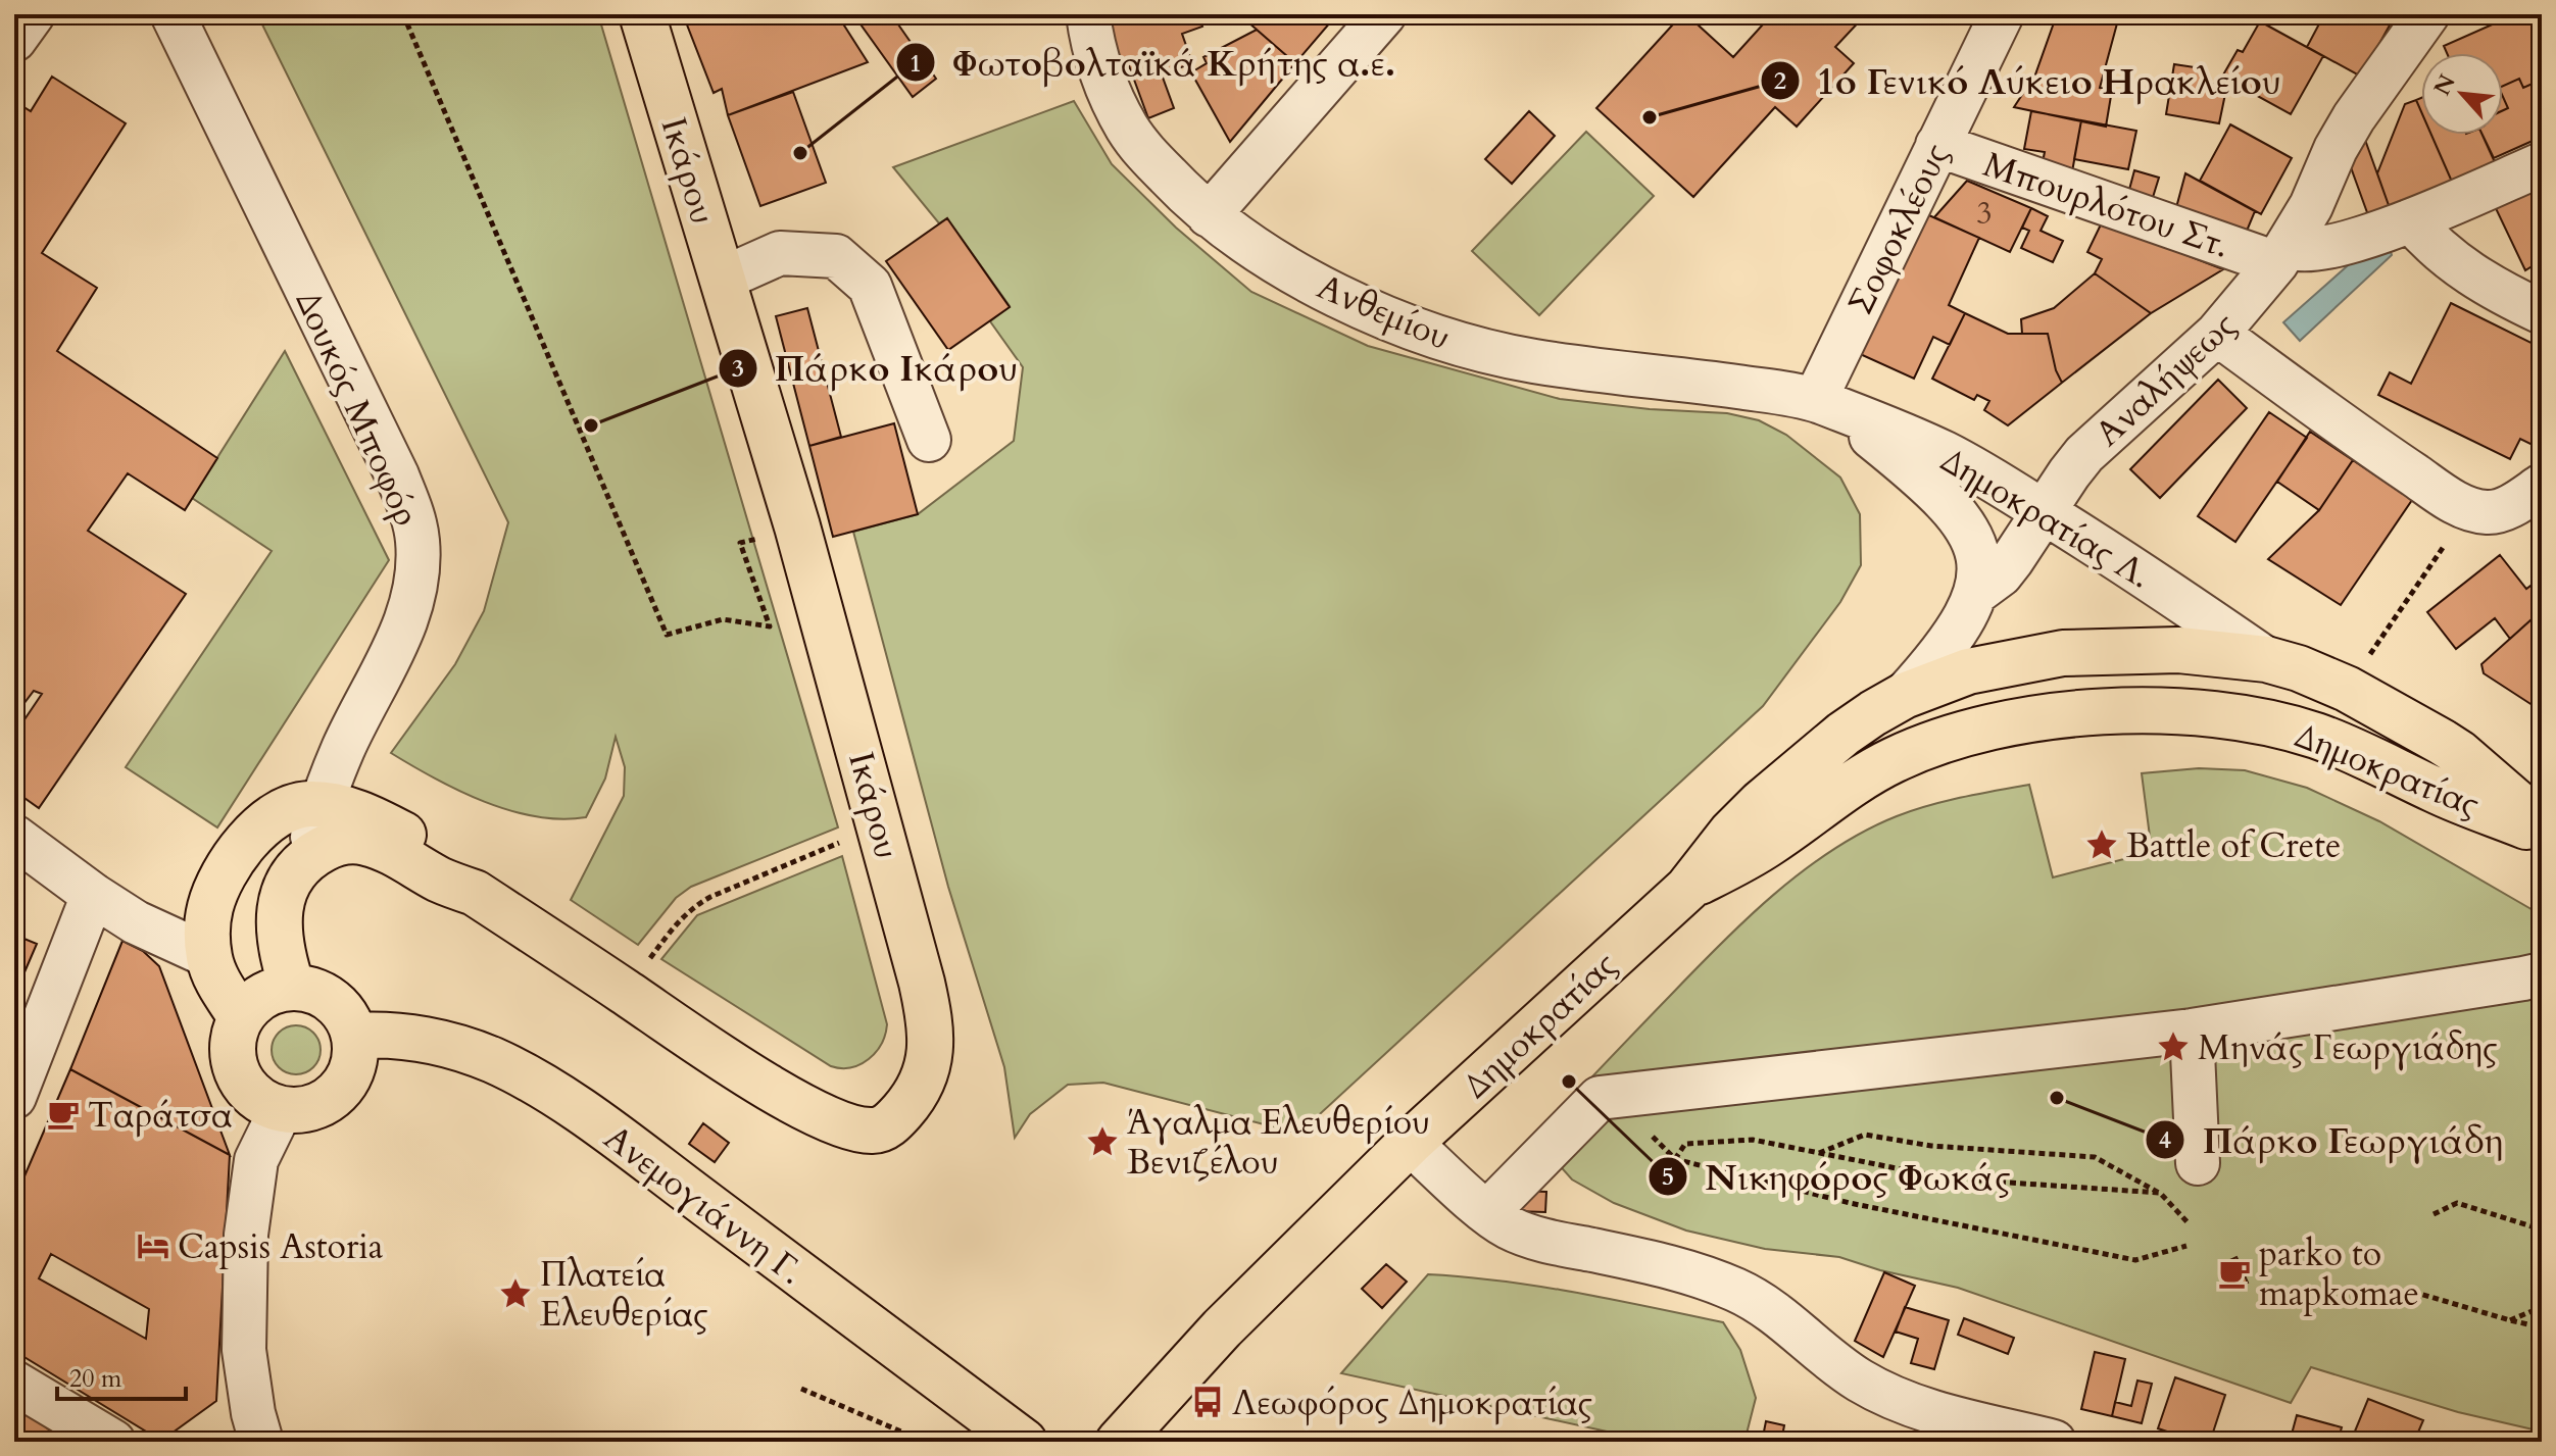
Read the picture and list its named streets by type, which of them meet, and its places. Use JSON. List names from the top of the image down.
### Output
{
  "streets": {
    "main road": ["Ικάρου", "Δημοκρατίας", "Ανεμογιάννη Γ."],
    "street": [
      "Μπουρλότου Στ.",
      "Σοφοκλέους",
      "Ανθεμίου",
      "Αναλήψεως",
      "Δουκός Μποφόρ",
      "Δημοκρατίας Λ."
    ]
  },
  "crossings": [
    ["Ικάρου", "Δουκός Μποφόρ"],
    ["Ικάρου", "Ανεμογιάννη Γ."],
    ["Μπουρλότου Στ.", "Σοφοκλέους"],
    ["Μπουρλότου Στ.", "Αναλήψεως"],
    ["Σοφοκλέους", "Ανθεμίου"],
    ["Σοφοκλέους", "Δημοκρατίας Λ."],
    ["Ανθεμίου", "Δημοκρατίας Λ."],
    ["Αναλήψεως", "Δημοκρατίας Λ."],
    ["Δημοκρατίας Λ.", "Δημοκρατίας"]
  ],
  "places": {
    "other": [
      "1ο Γενικό Λύκειο Ηρακλείου",
      "Φωτοβολταϊκά Κρήτης α.ε.",
      "Πάρκο Ικάρου",
      "Νικηφόρος Φωκάς",
      "Πάρκο Γεωργιάδη"
    ],
    "place": [
      "Battle of Crete",
      "Μηνάς Γεωργιάδης",
      "Άγαλμα Ελευθερίου Βενιζέλου",
      "Πλατεία Ελευθερίας"
    ],
    "cafe": ["Ταράτσα", "parko to mapkomae"],
    "hotel": ["Capsis Astoria"],
    "bus stop": ["Λεωφόρος Δημοκρατίας"]
  },
  "house_numbers": ["3"],
  "scale_bar": "20 m",
  "north": "top left"
}
